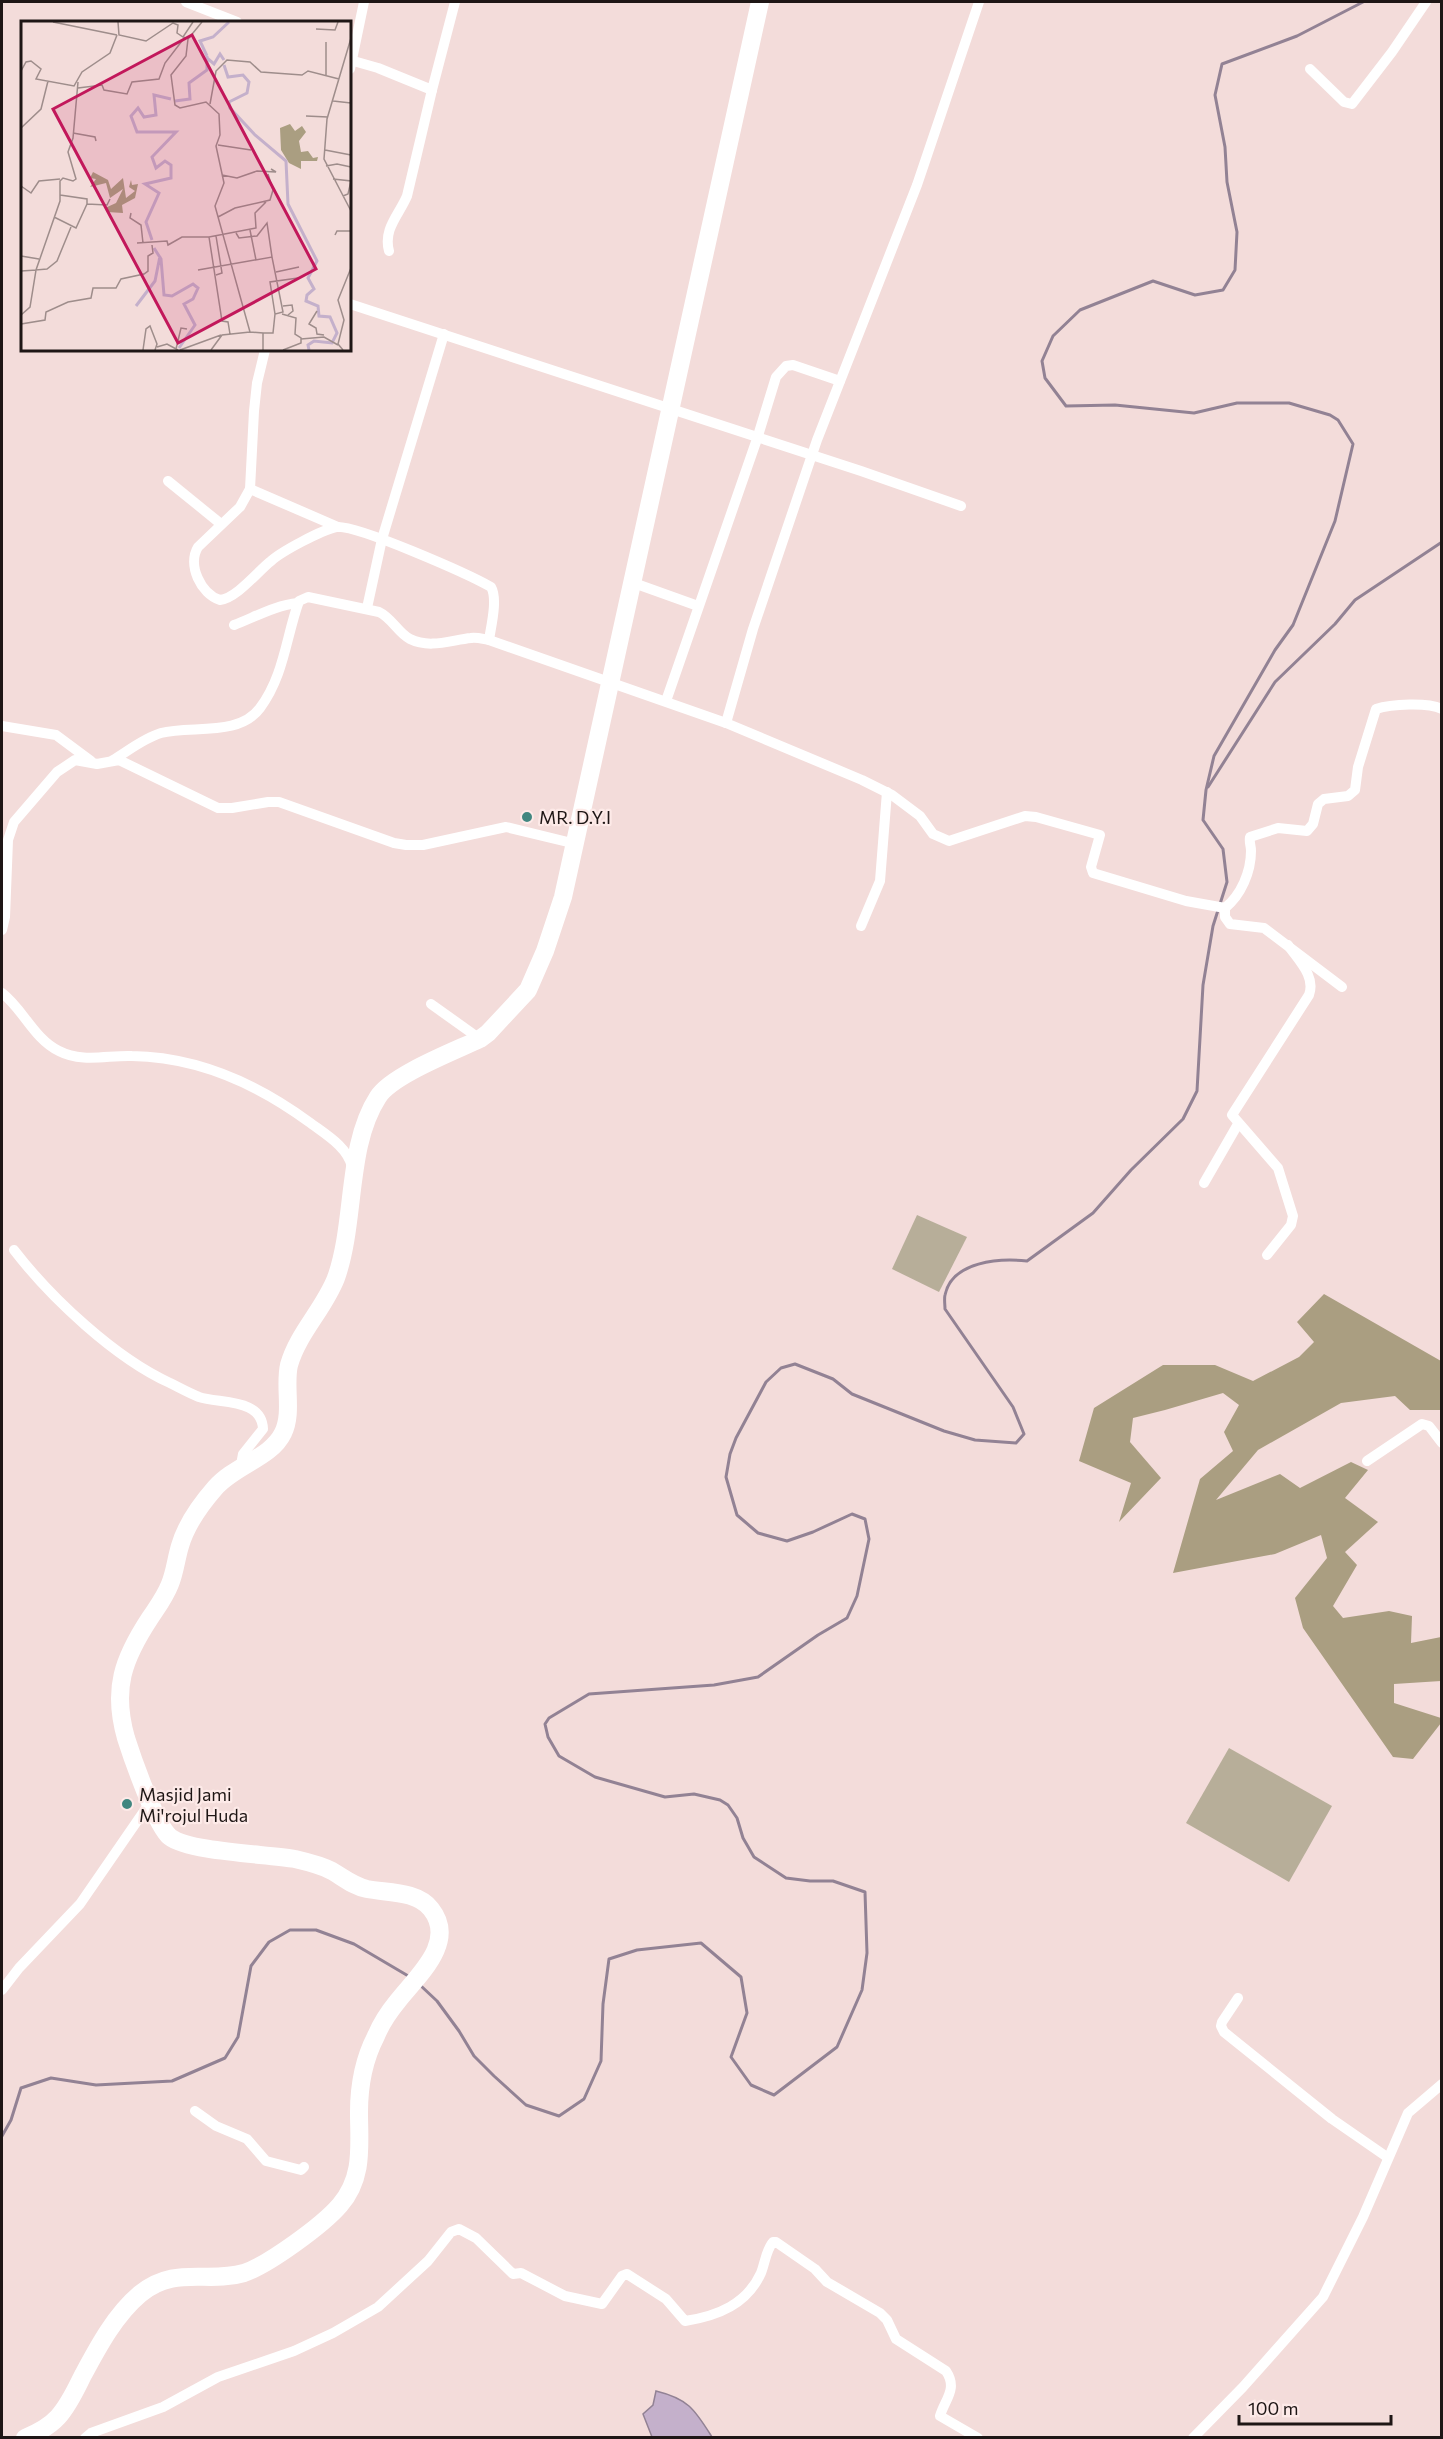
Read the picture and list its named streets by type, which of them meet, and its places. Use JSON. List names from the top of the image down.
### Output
{
  "places": ["MR. D.Y.I", "Masjid Jami Mi'rojul Huda"],
  "scale_bar": "100 m"
}
